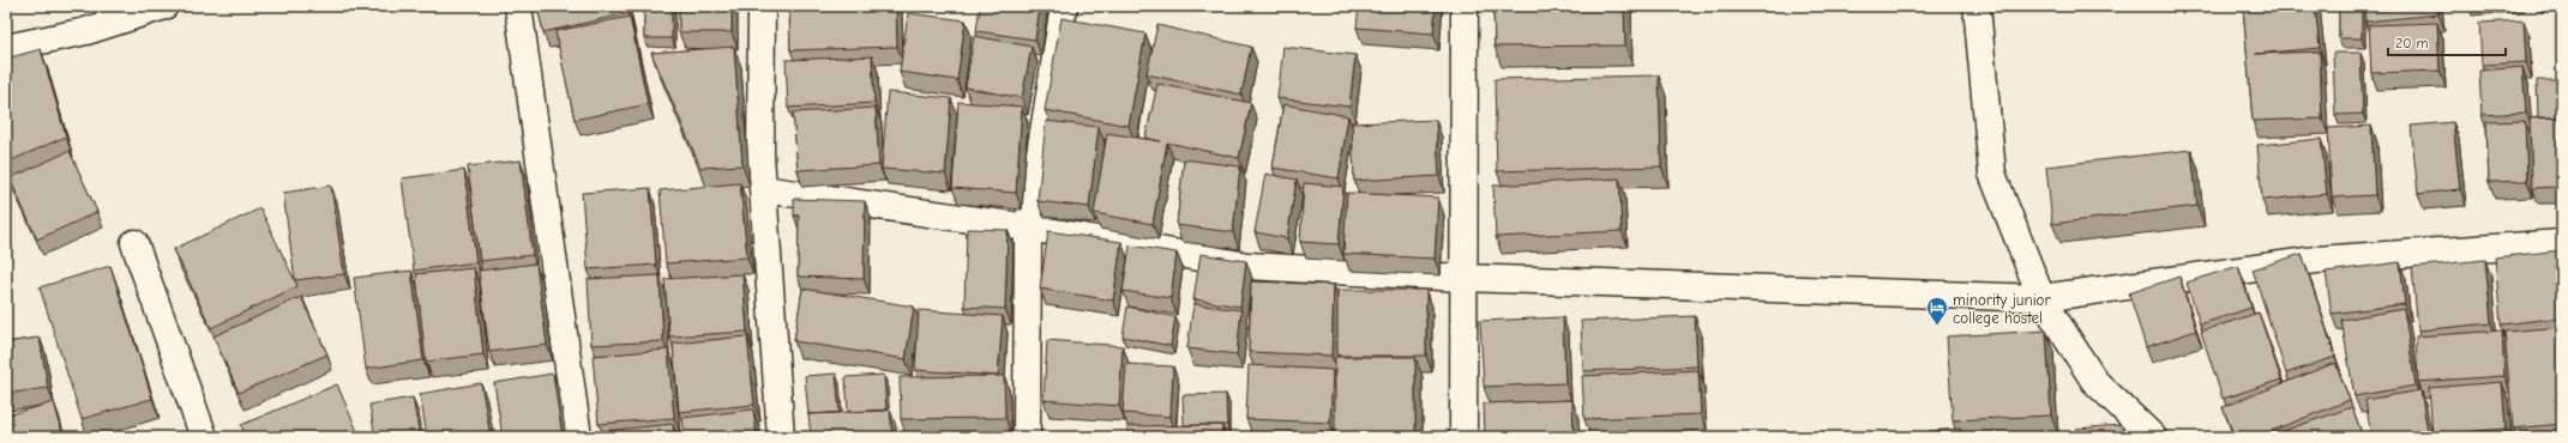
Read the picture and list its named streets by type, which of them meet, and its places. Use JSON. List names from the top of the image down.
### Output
{
  "places": {
    "hotel": ["minority junior college hostel"]
  },
  "scale_bar": "20 m"
}
